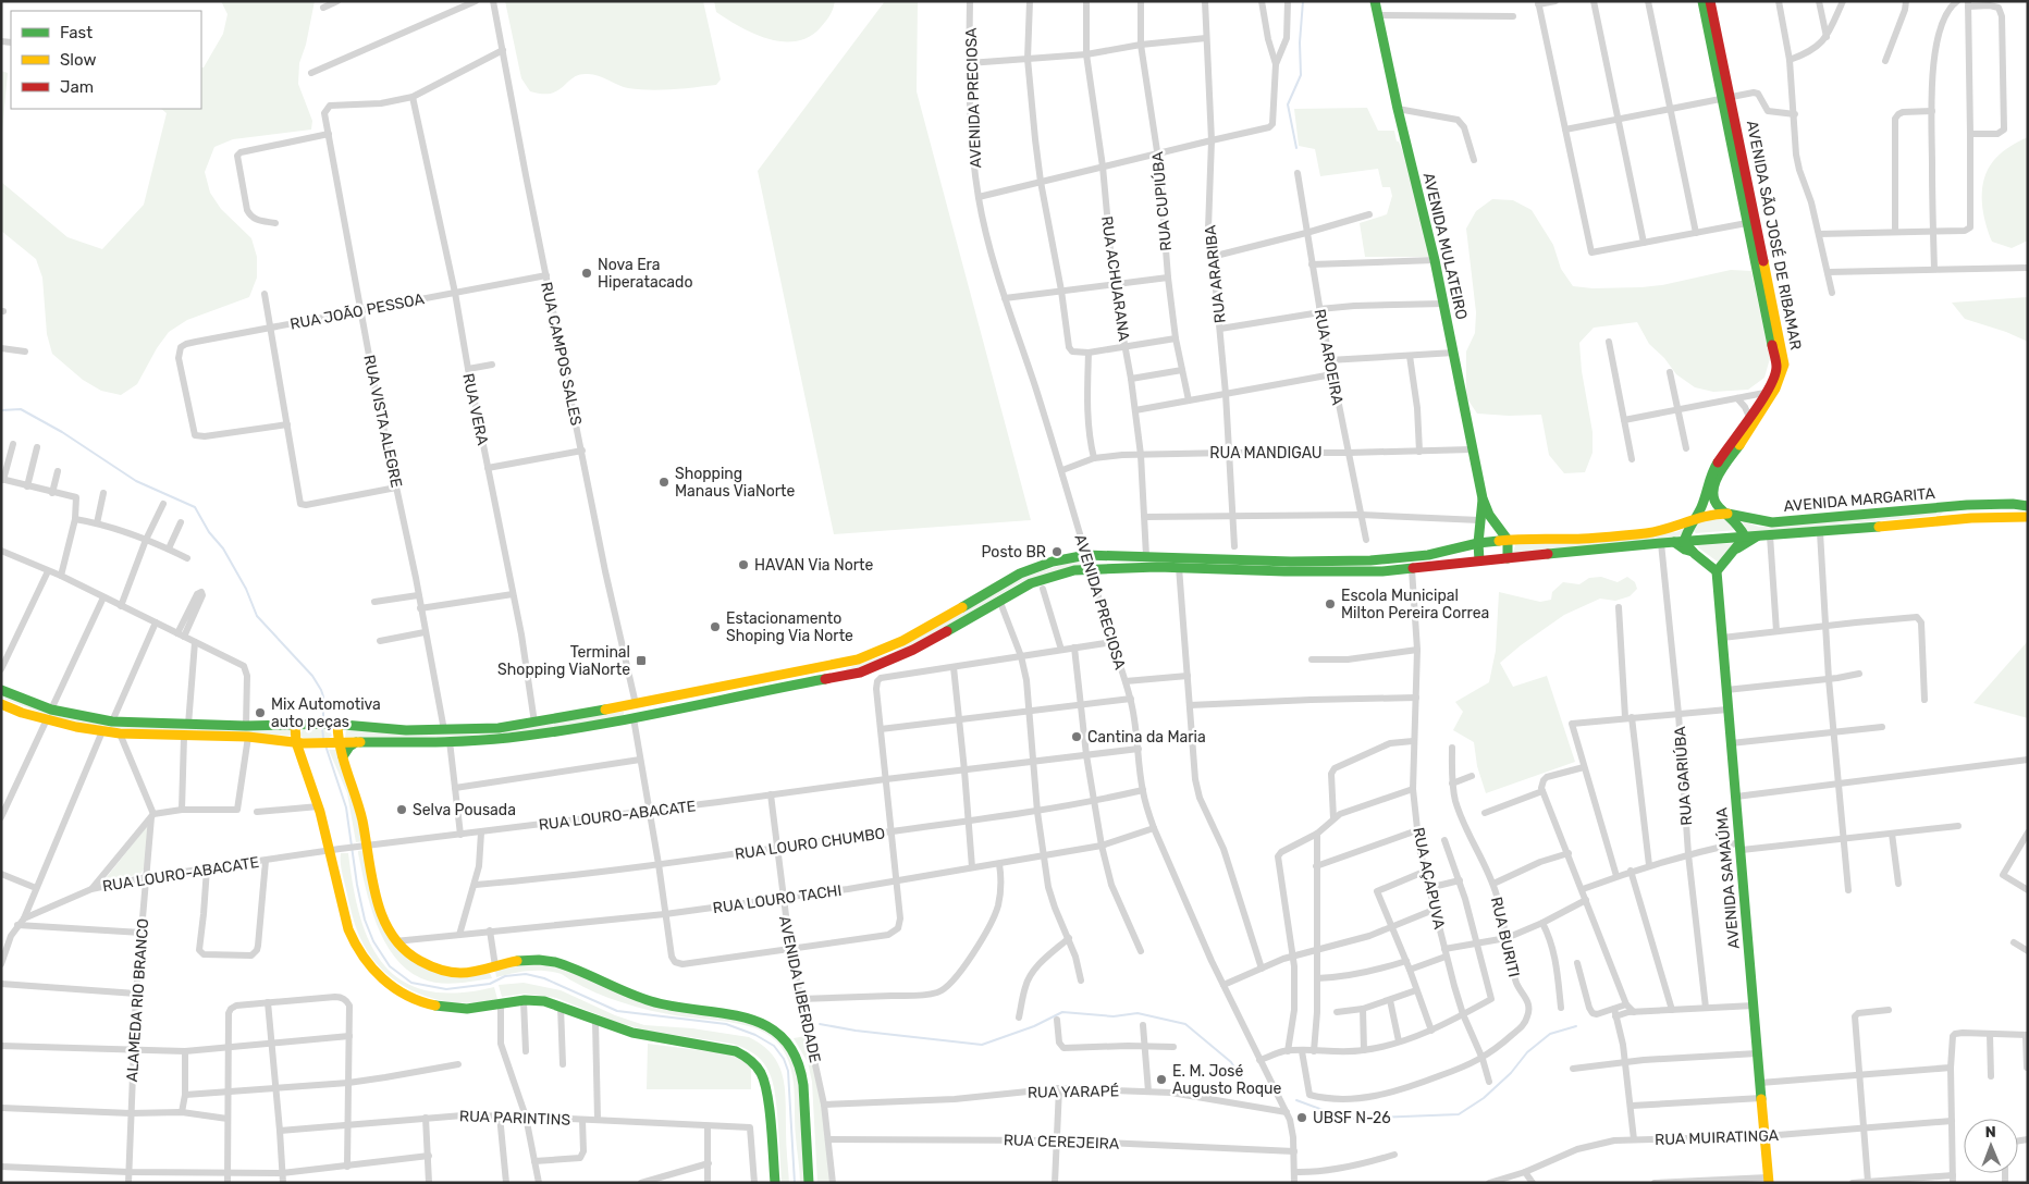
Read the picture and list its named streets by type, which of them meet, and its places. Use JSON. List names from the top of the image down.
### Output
{
  "streets": {
    "main road": [
      "AVENIDA SÃO JOSÉ DE RIBAMAR",
      "AVENIDA MULATEIRO",
      "AVENIDA MARGARITA",
      "AVENIDA SAMAÚMA"
    ],
    "street": [
      "AVENIDA PRECIOSA",
      "RUA CUPIÚBA",
      "RUA ARARIBA",
      "RUA ACHUARANA",
      "RUA JOÃO PESSOA",
      "RUA CAMPOS SALES",
      "RUA AROEIRA",
      "RUA VERA",
      "RUA VISTA ALEGRE",
      "RUA MANDIGAU",
      "RUA GARIÚBA",
      "RUA LOURO-ABACATE",
      "RUA LOURO CHUMBO",
      "RUA AÇAPUVA",
      "RUA LOURO TACHI",
      "RUA BURITI",
      "AVENIDA LIBERDADE",
      "ALAMEDA RIO BRANCO",
      "RUA YARAPÉ",
      "RUA PARINTINS",
      "RUA MUIRATINGA",
      "RUA CEREJEIRA"
    ]
  },
  "crossings": [
    ["AVENIDA PRECIOSA", "RUA MANDIGAU"],
    ["AVENIDA PRECIOSA", "AVENIDA MARGARITA"],
    ["AVENIDA PRECIOSA", "RUA LOURO-ABACATE"],
    ["AVENIDA PRECIOSA", "RUA LOURO CHUMBO"],
    ["AVENIDA PRECIOSA", "RUA LOURO TACHI"],
    ["AVENIDA PRECIOSA", "RUA YARAPÉ"],
    ["AVENIDA PRECIOSA", "RUA CEREJEIRA"],
    ["AVENIDA SÃO JOSÉ DE RIBAMAR", "AVENIDA MARGARITA"],
    ["AVENIDA MULATEIRO", "RUA MANDIGAU"],
    ["AVENIDA MULATEIRO", "AVENIDA MARGARITA"],
    ["RUA ARARIBA", "RUA MANDIGAU"],
    ["RUA ACHUARANA", "RUA MANDIGAU"],
    ["RUA ACHUARANA", "AVENIDA MARGARITA"],
    ["RUA JOÃO PESSOA", "RUA CAMPOS SALES"],
    ["RUA JOÃO PESSOA", "RUA VERA"],
    ["RUA JOÃO PESSOA", "RUA VISTA ALEGRE"],
    ["RUA CAMPOS SALES", "AVENIDA MARGARITA"],
    ["RUA AROEIRA", "RUA MANDIGAU"],
    ["RUA VERA", "RUA VISTA ALEGRE"],
    ["RUA VERA", "AVENIDA MARGARITA"],
    ["RUA VISTA ALEGRE", "AVENIDA MARGARITA"],
    ["AVENIDA MARGARITA", "RUA GARIÚBA"],
    ["AVENIDA MARGARITA", "RUA AÇAPUVA"],
    ["RUA LOURO-ABACATE", "AVENIDA LIBERDADE"],
    ["RUA LOURO-ABACATE", "ALAMEDA RIO BRANCO"],
    ["RUA LOURO CHUMBO", "AVENIDA LIBERDADE"],
    ["RUA AÇAPUVA", "RUA BURITI"],
    ["AVENIDA SAMAÚMA", "RUA MUIRATINGA"],
    ["RUA LOURO TACHI", "AVENIDA LIBERDADE"],
    ["AVENIDA LIBERDADE", "RUA YARAPÉ"],
    ["AVENIDA LIBERDADE", "RUA CEREJEIRA"]
  ],
  "places": {
    "other": [
      "Nova Era Hiperatacado",
      "Shopping Manaus ViaNorte",
      "Posto BR",
      "HAVAN Via Norte",
      "Escola Municipal Milton Pereira Correa",
      "Estacionamento Shoping Via Norte",
      "Mix Automotiva auto peças",
      "Cantina da Maria",
      "Selva Pousada",
      "E. M. José Augusto Roque",
      "UBSF N-26"
    ],
    "transit": ["Terminal Shopping ViaNorte"]
  },
  "legend": ["Fast", "Slow", "Jam"],
  "north": "top"
}
